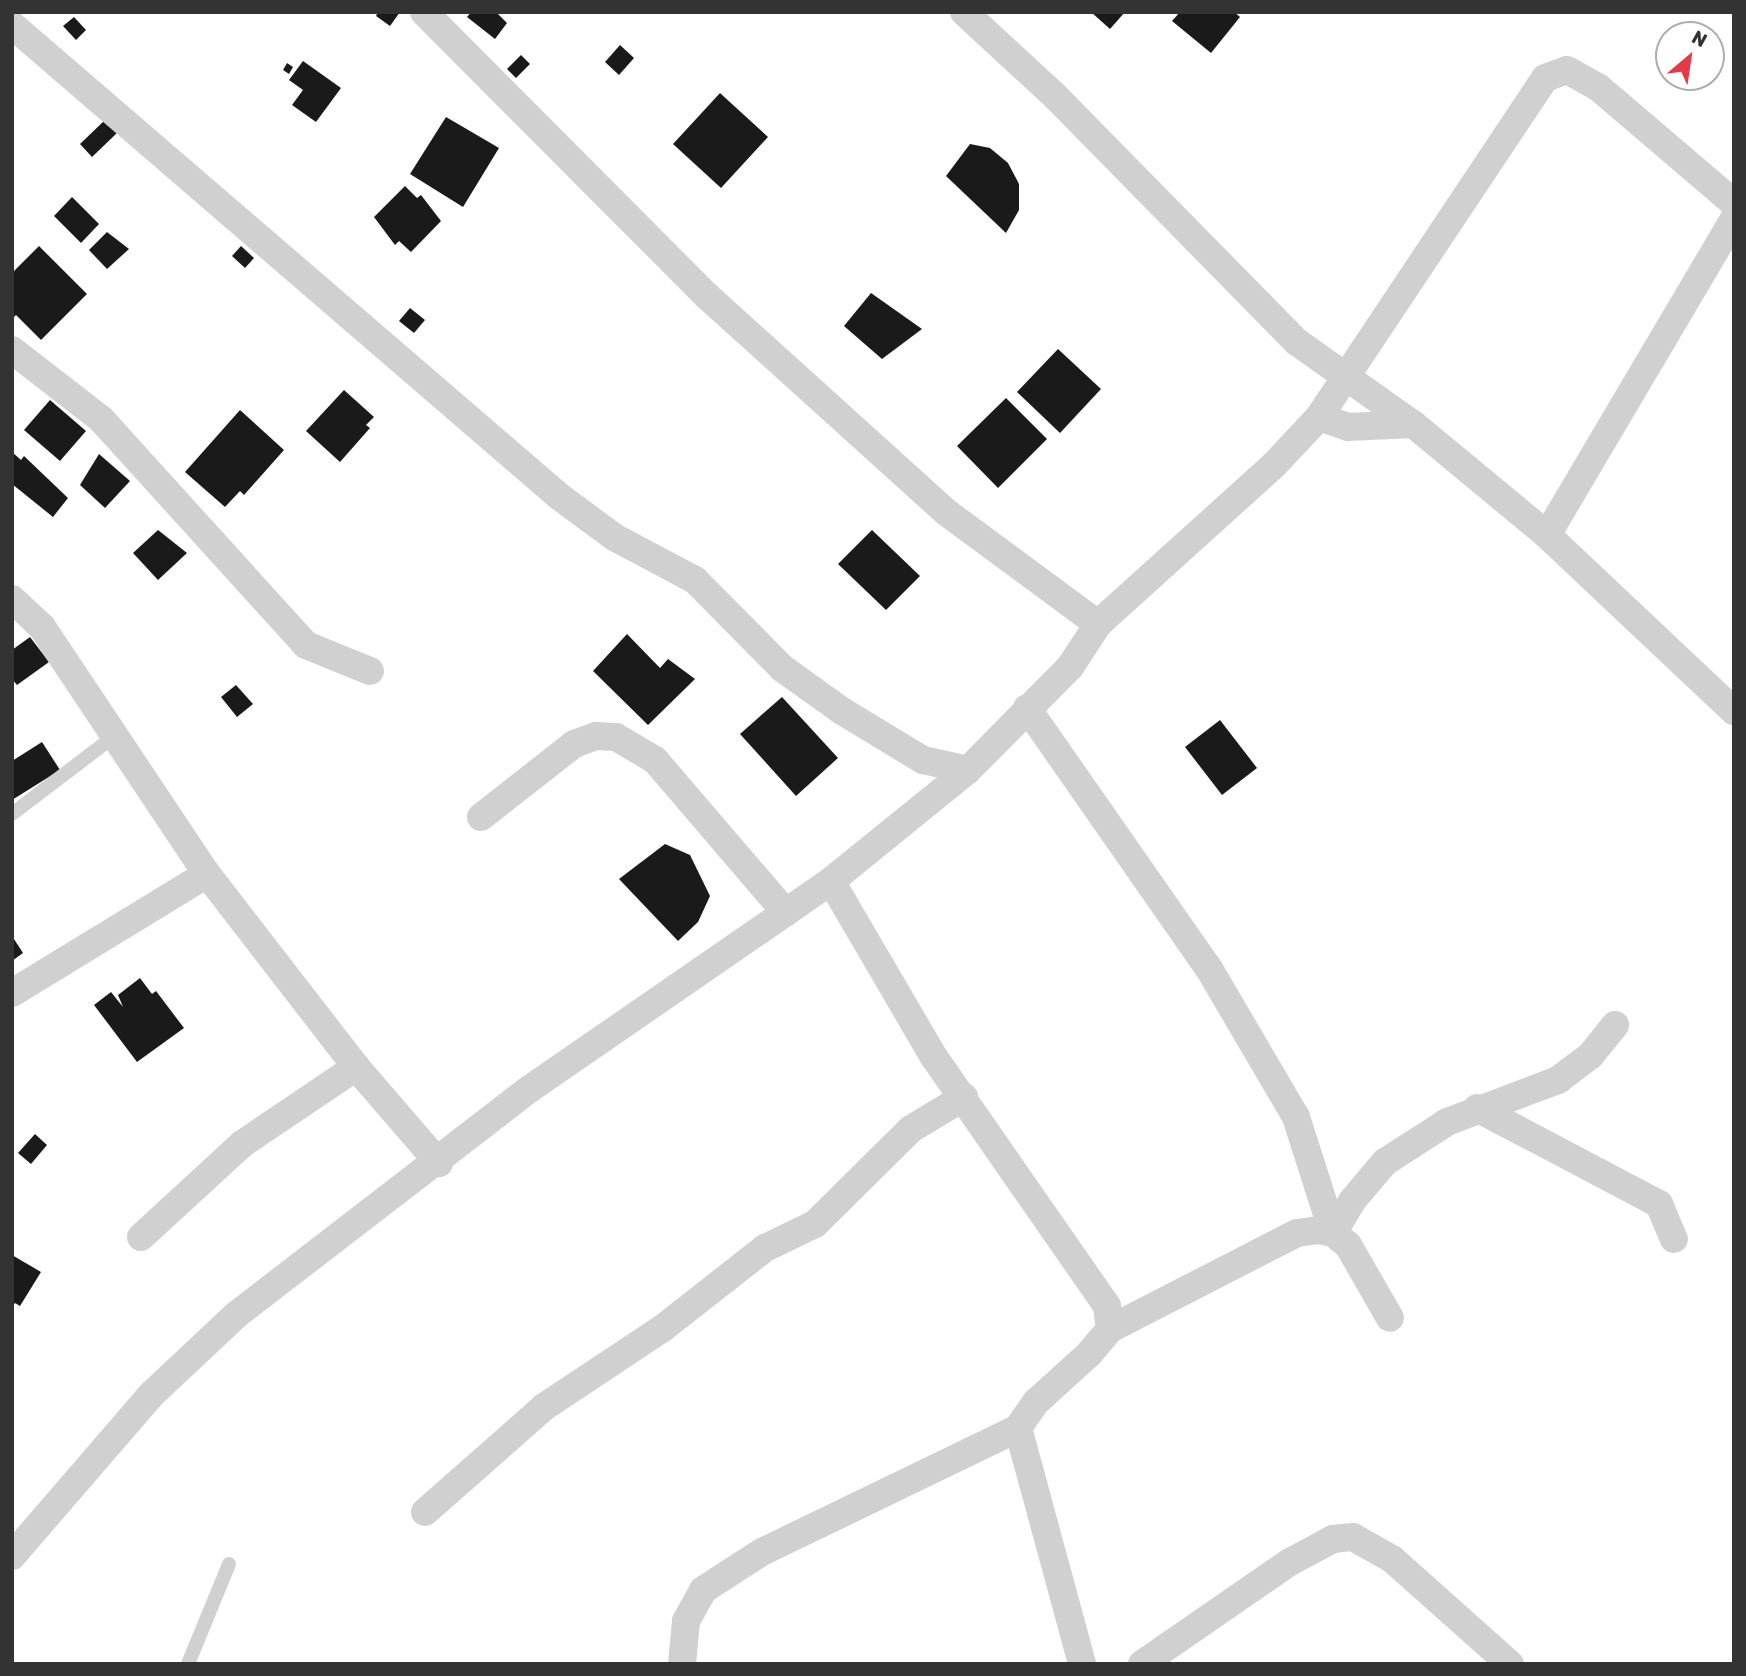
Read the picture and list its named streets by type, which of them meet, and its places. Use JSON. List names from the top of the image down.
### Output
{
  "north": "top right"
}
